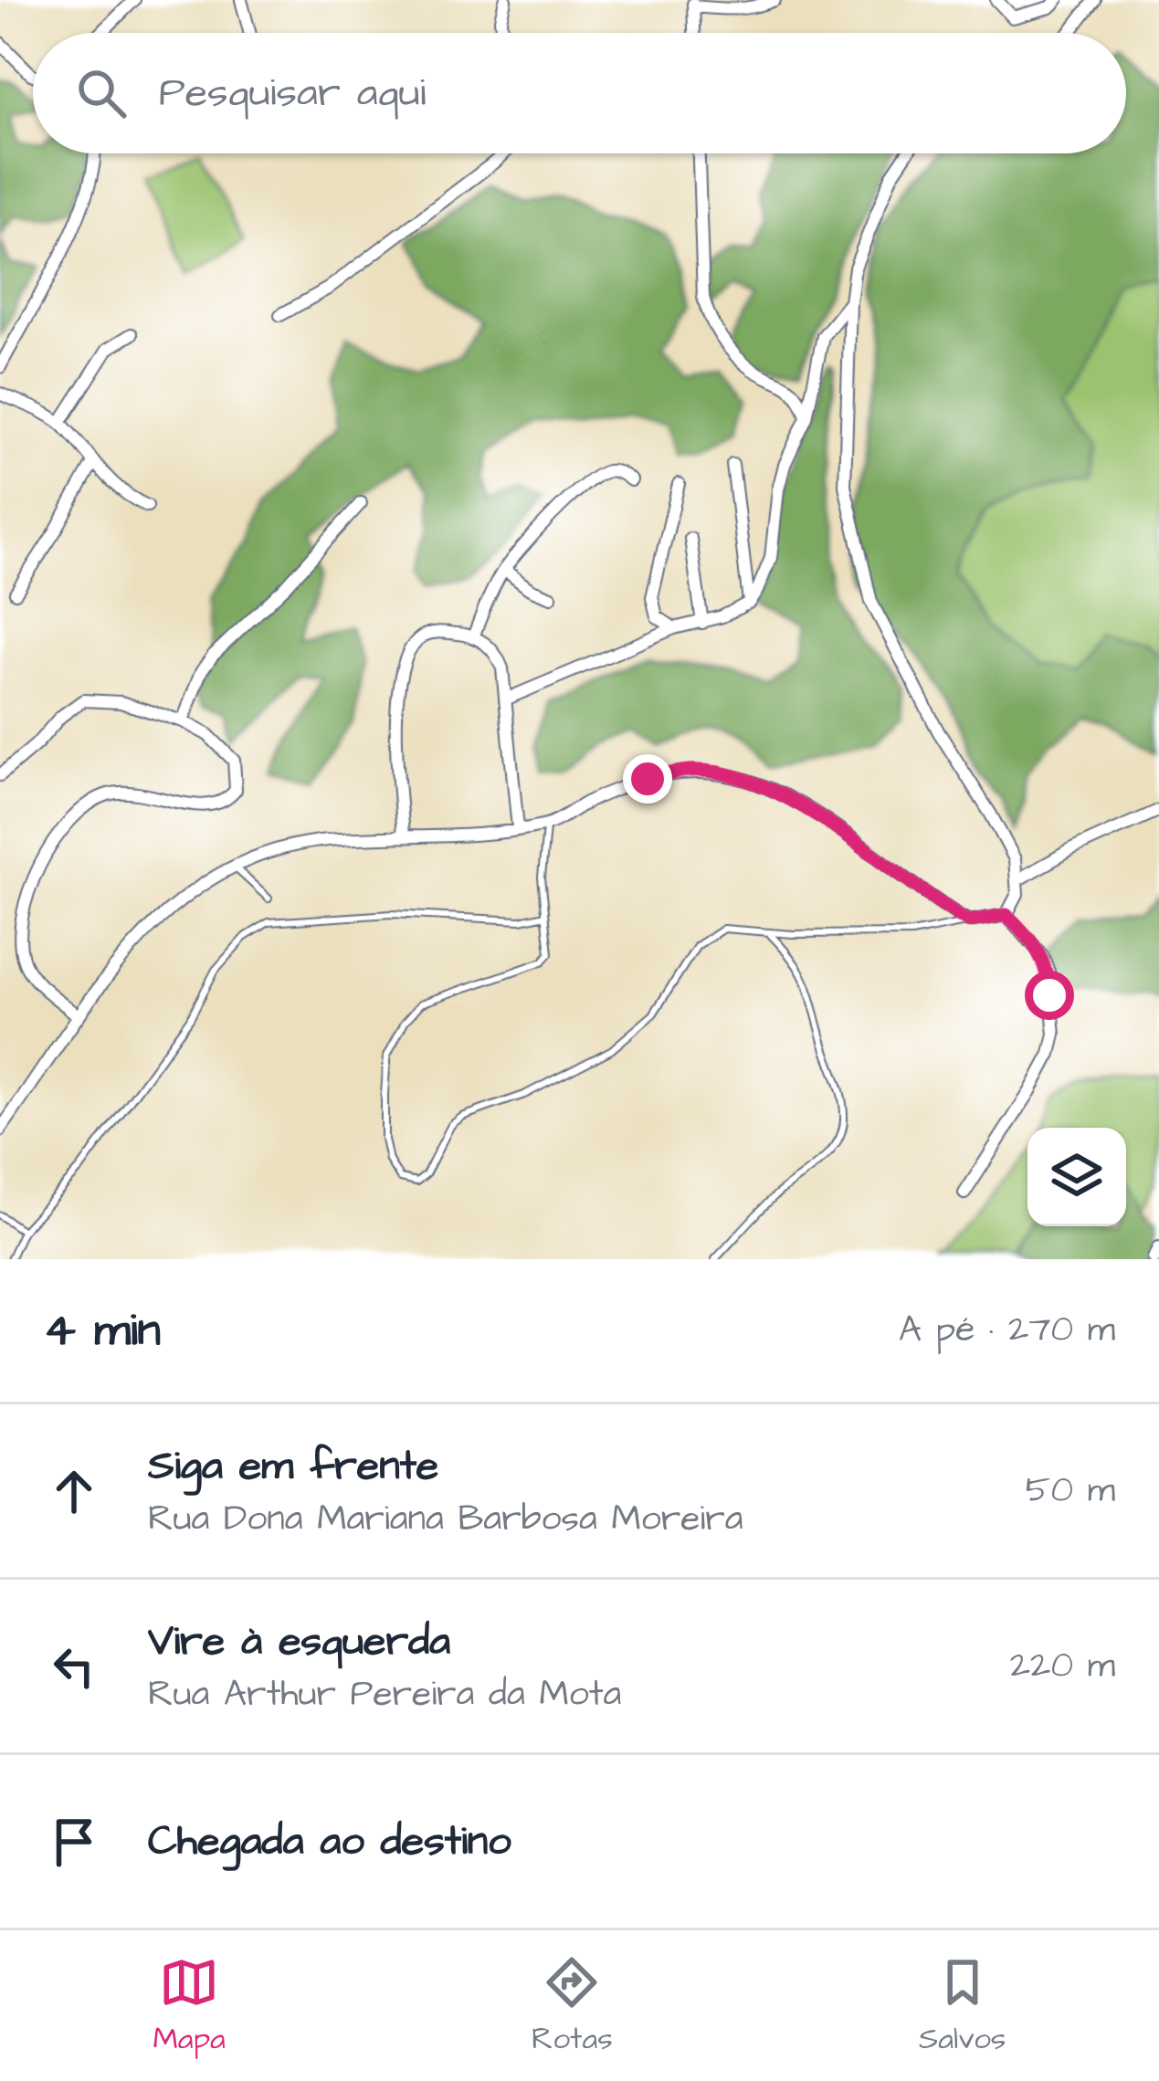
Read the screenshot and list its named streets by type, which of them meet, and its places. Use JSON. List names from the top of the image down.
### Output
{
  "page": {
    "search": "Pesquisar aqui",
    "heading": ["4 min", "A pé · 270 m"],
    "list": [
      ["Siga em frente", "Rua Dona Mariana Barbosa Moreira", "50 m"],
      ["Vire à esquerda", "Rua Arthur Pereira da Mota", "220 m"],
      "Chegada ao destino"
    ],
    "nav": ["Mapa", "Rotas", "Salvos"]
  }
}
